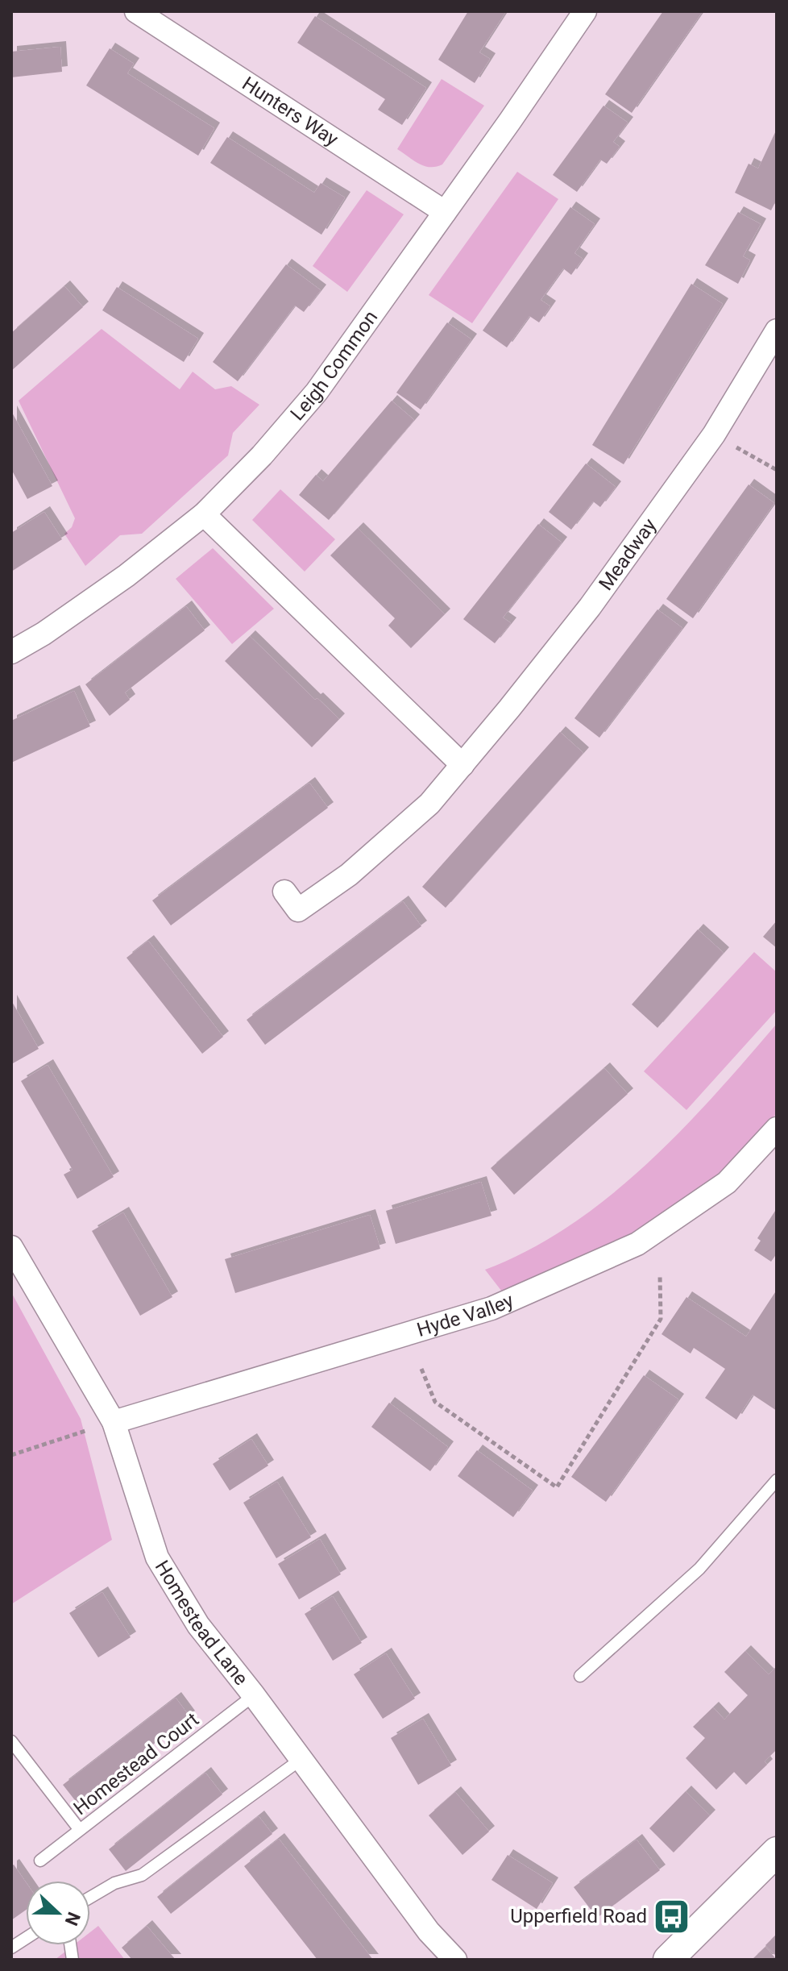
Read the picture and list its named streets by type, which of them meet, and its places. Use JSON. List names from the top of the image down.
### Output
{
  "streets": {
    "street": [
      "Hunters Way",
      "Leigh Common",
      "Meadway",
      "Hyde Valley",
      "Homestead Lane"
    ],
    "lane": ["Homestead Court"]
  },
  "crossings": [
    ["Hunters Way", "Leigh Common"],
    ["Hyde Valley", "Homestead Lane"],
    ["Homestead Lane", "Homestead Court"]
  ],
  "places": {
    "bus stop": ["Upperfield Road"]
  },
  "north": "right"
}
